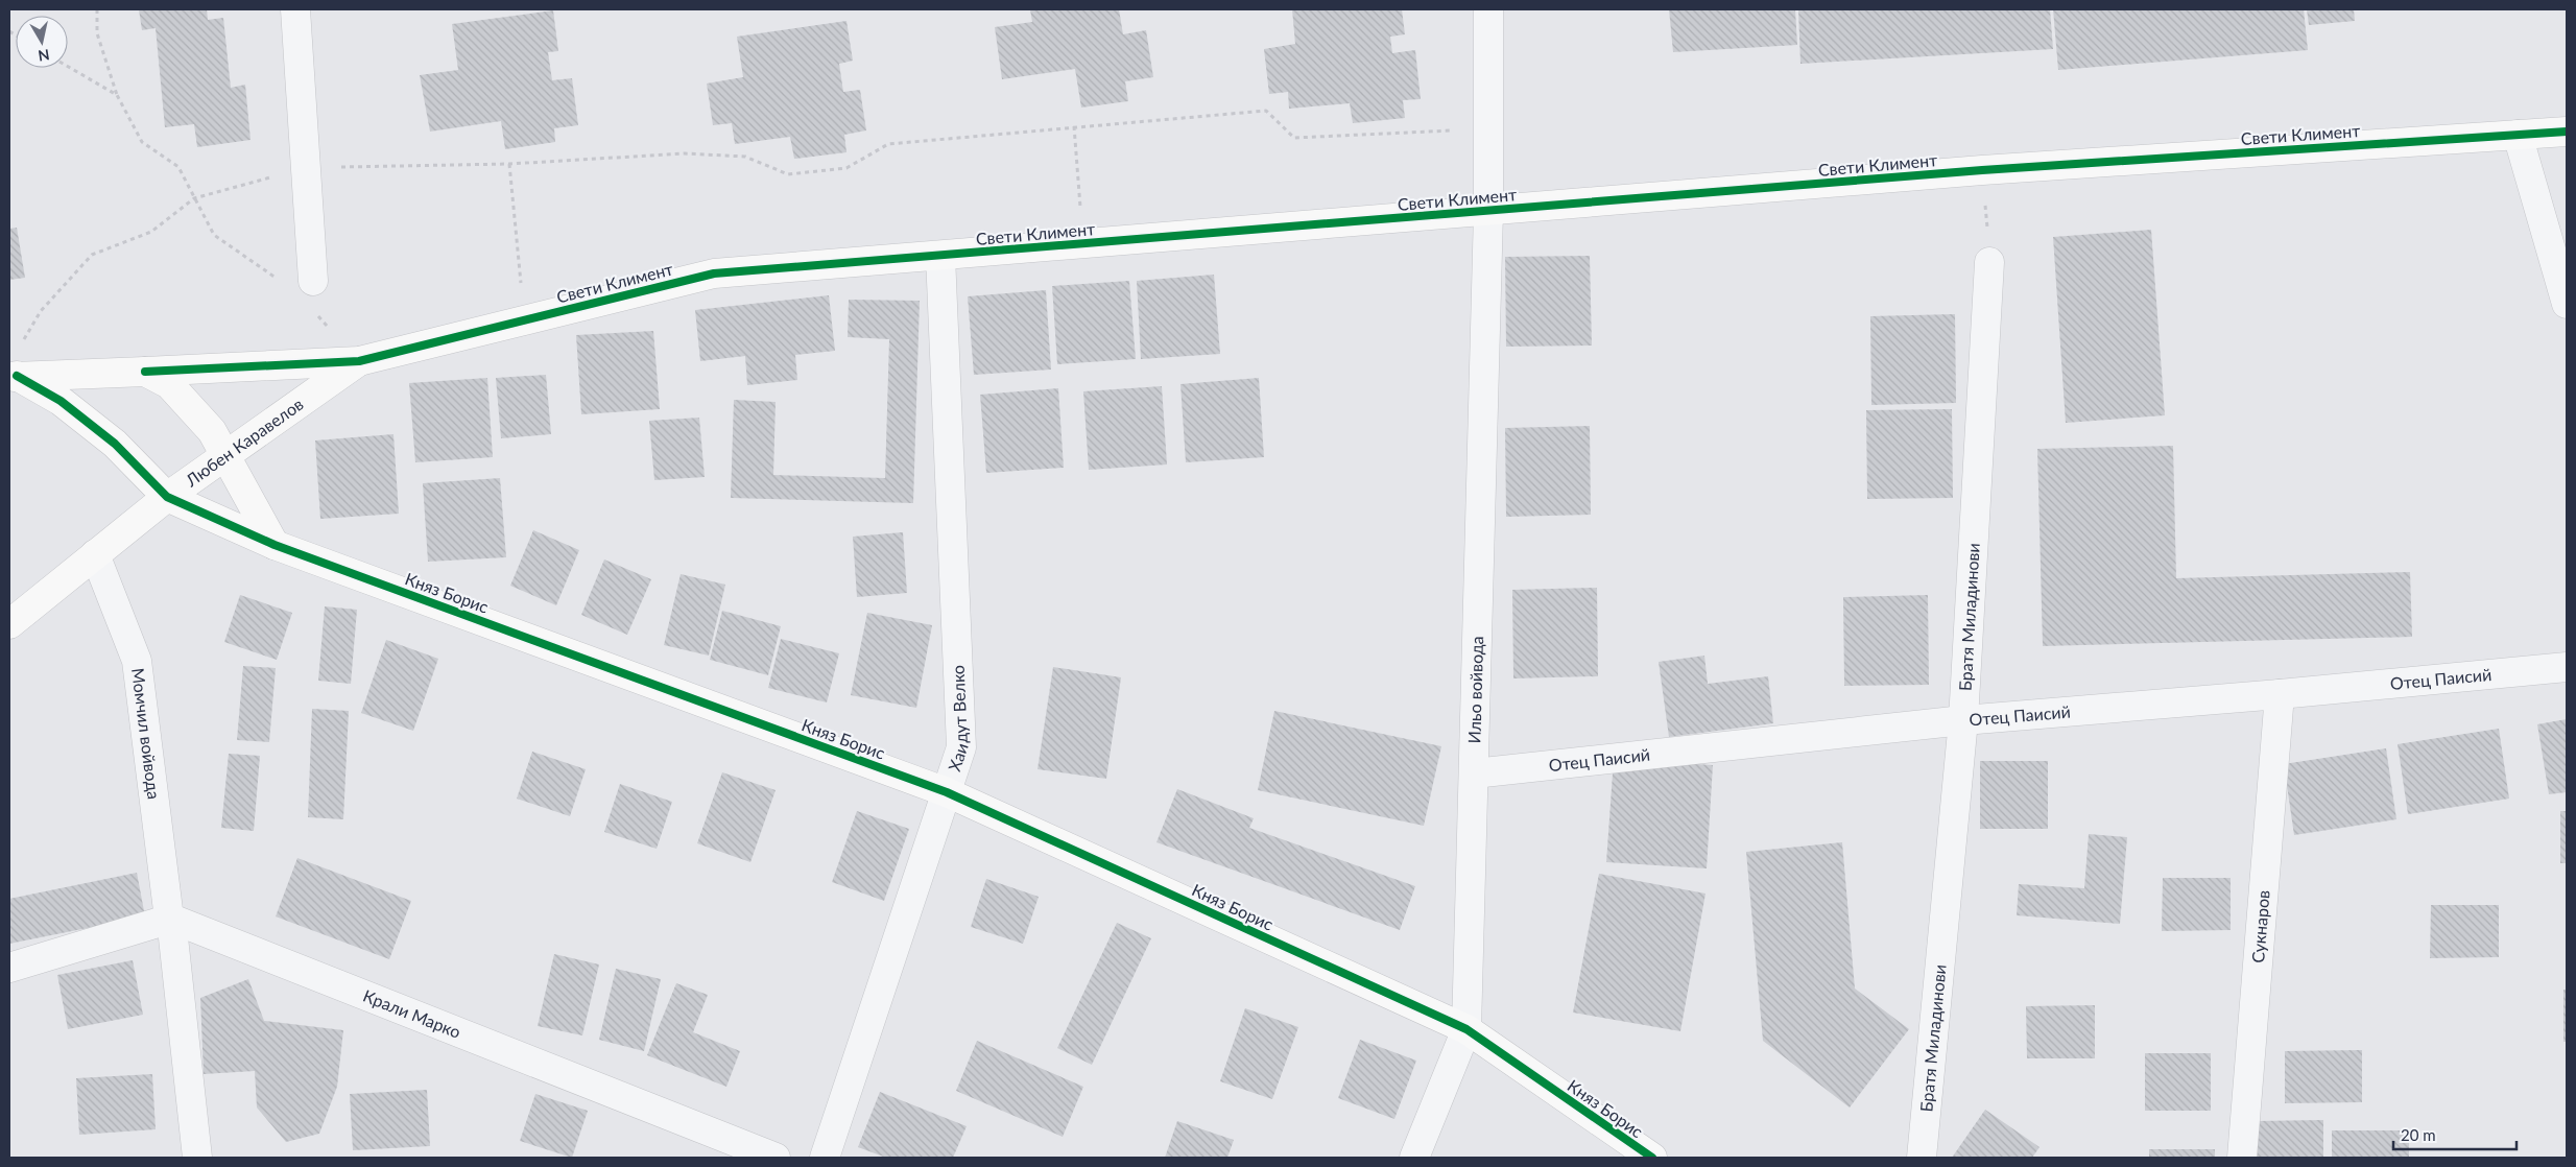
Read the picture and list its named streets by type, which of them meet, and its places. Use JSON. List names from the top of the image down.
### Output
{
  "streets": {
    "street": [
      "Свети Климент",
      "Любен Каравелов",
      "Княз Борис",
      "Братя Миладинови",
      "Отец Паисий",
      "Ильо войвода",
      "Хаидут Велко",
      "Момчил войвода",
      "Сукнаров",
      "Крали Марко"
    ]
  },
  "crossings": [
    ["Свети Климент", "Любен Каравелов"],
    ["Свети Климент", "Ильо войвода"],
    ["Свети Климент", "Хаидут Велко"],
    ["Любен Каравелов", "Княз Борис"],
    ["Любен Каравелов", "Момчил войвода"],
    ["Княз Борис", "Ильо войвода"],
    ["Княз Борис", "Хаидут Велко"],
    ["Братя Миладинови", "Отец Паисий"],
    ["Отец Паисий", "Ильо войвода"],
    ["Отец Паисий", "Сукнаров"],
    ["Момчил войвода", "Крали Марко"]
  ],
  "scale_bar": "20 m",
  "north": "bottom"
}
